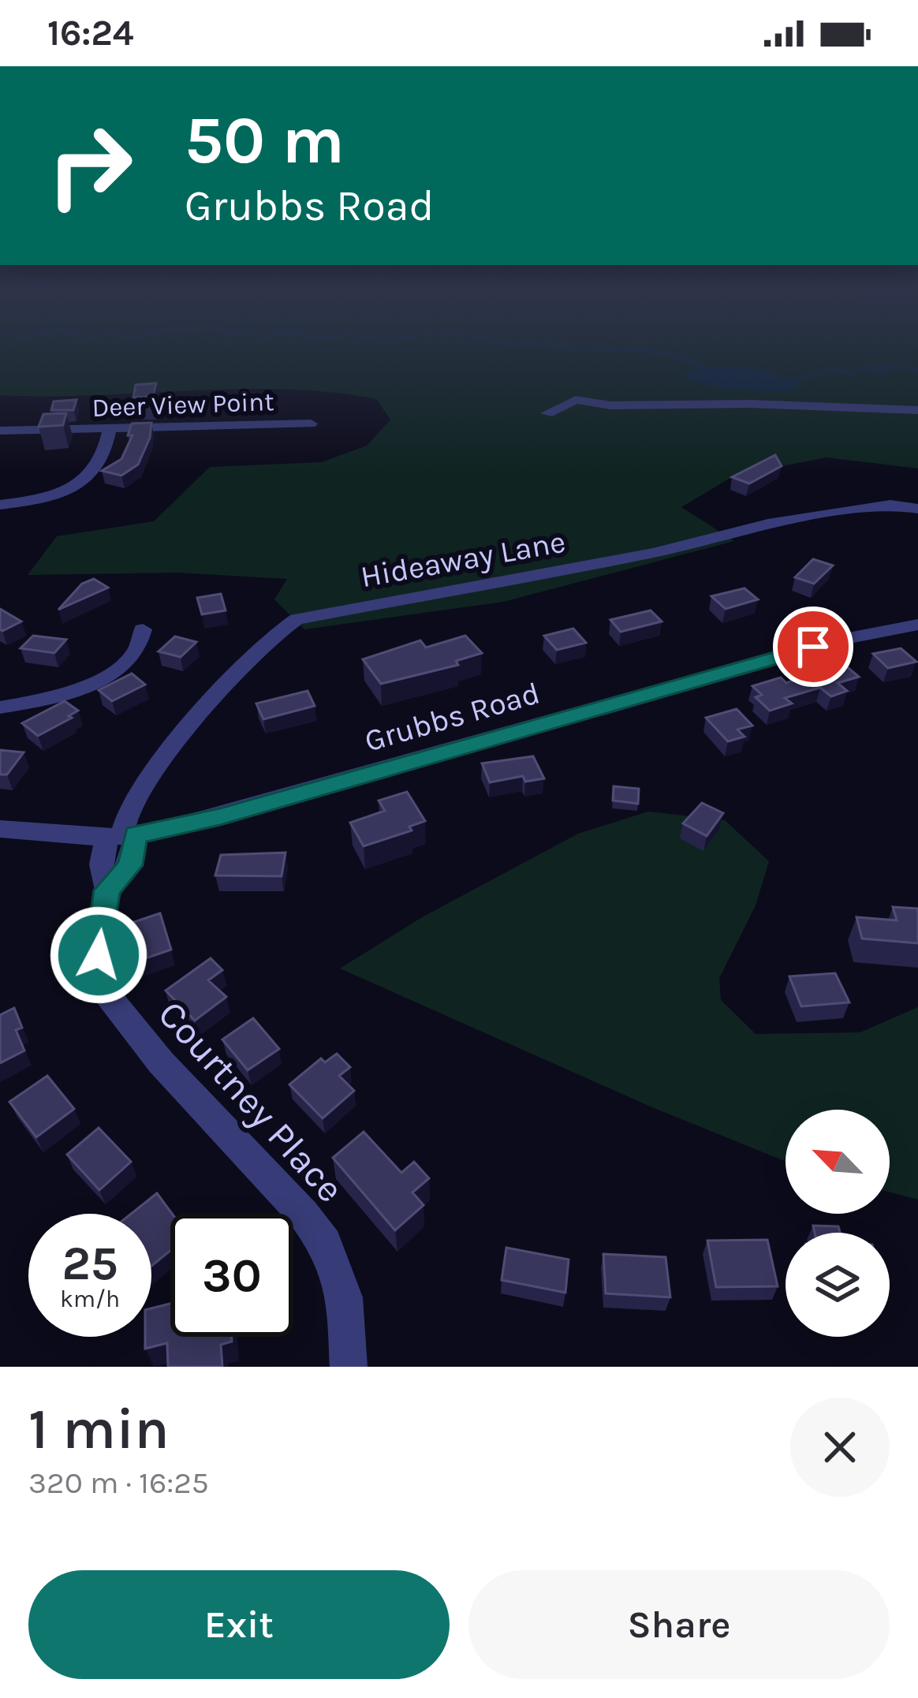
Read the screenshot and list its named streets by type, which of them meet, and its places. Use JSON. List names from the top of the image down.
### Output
{
  "streets": {
    "street": [
      "Deer View Point",
      "Hideaway Lane",
      "Grubbs Road",
      "Courtney Place"
    ]
  },
  "crossings": [
    ["Hideaway Lane", "Grubbs Road"],
    ["Hideaway Lane", "Courtney Place"],
    ["Grubbs Road", "Courtney Place"]
  ],
  "north": "top left",
  "page": {
    "status": "16:24",
    "turn": ["50 m", "Grubbs Road"],
    "speed": "25 km/h",
    "limit": "30",
    "heading": ["1 min", "320 m · 16:25"],
    "buttons": ["Exit", "Share"]
  }
}
